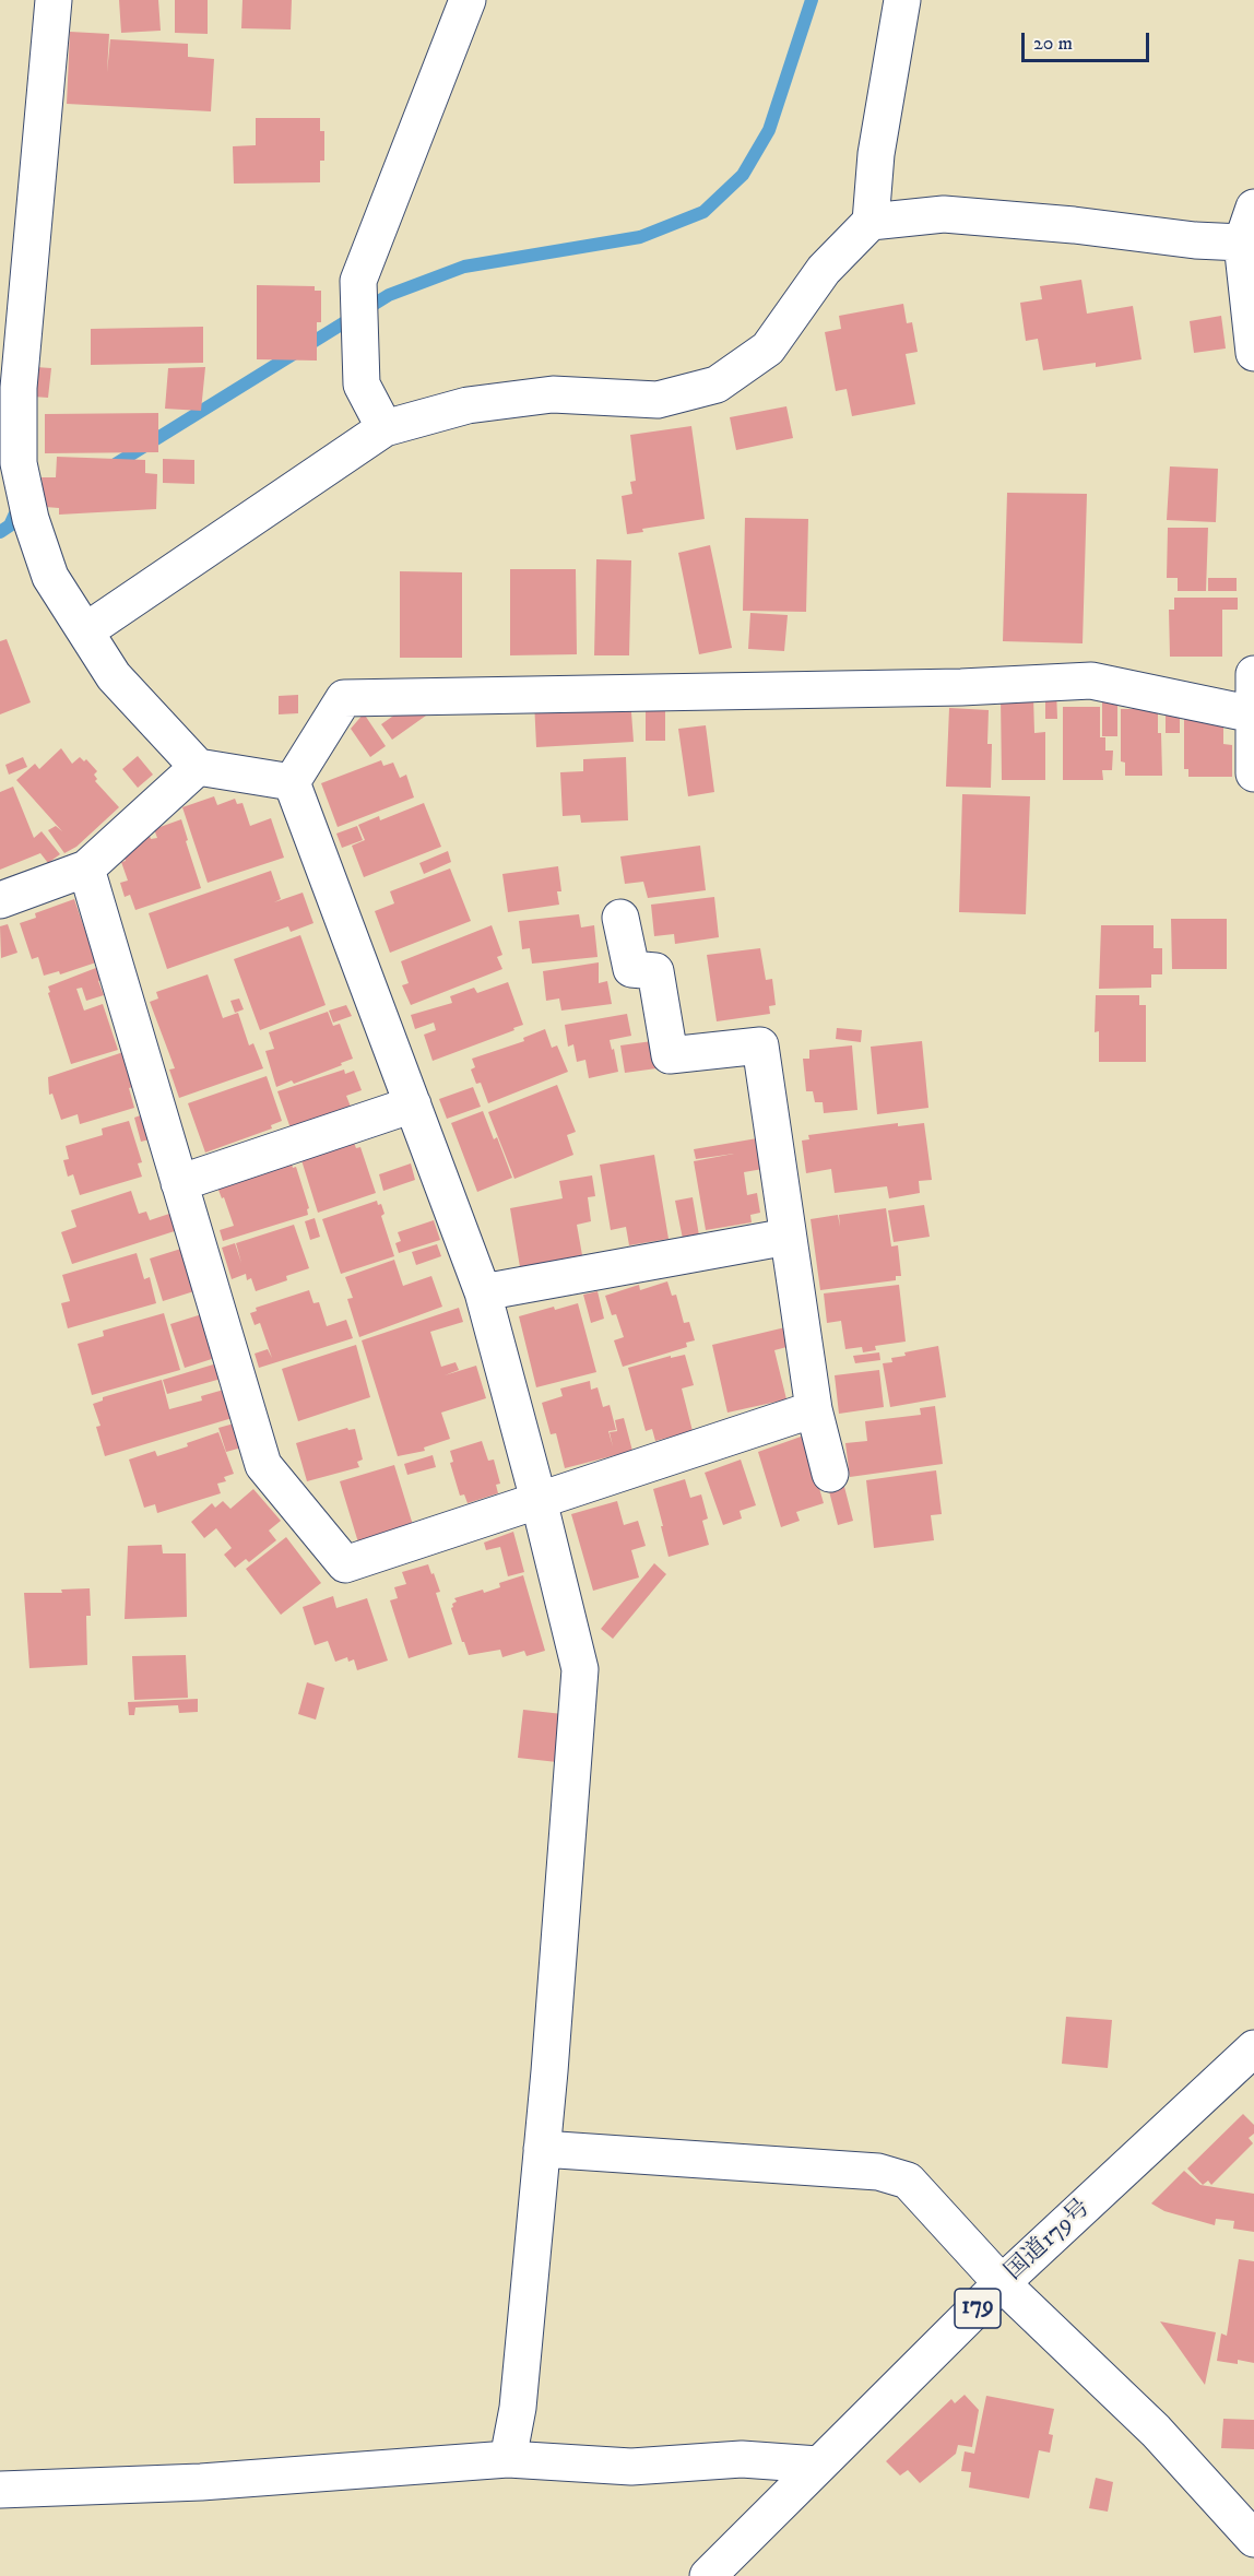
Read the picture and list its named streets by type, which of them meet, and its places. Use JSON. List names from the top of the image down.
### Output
{
  "streets": {
    "main road": ["国道179号", "179"]
  },
  "scale_bar": "20 m"
}
